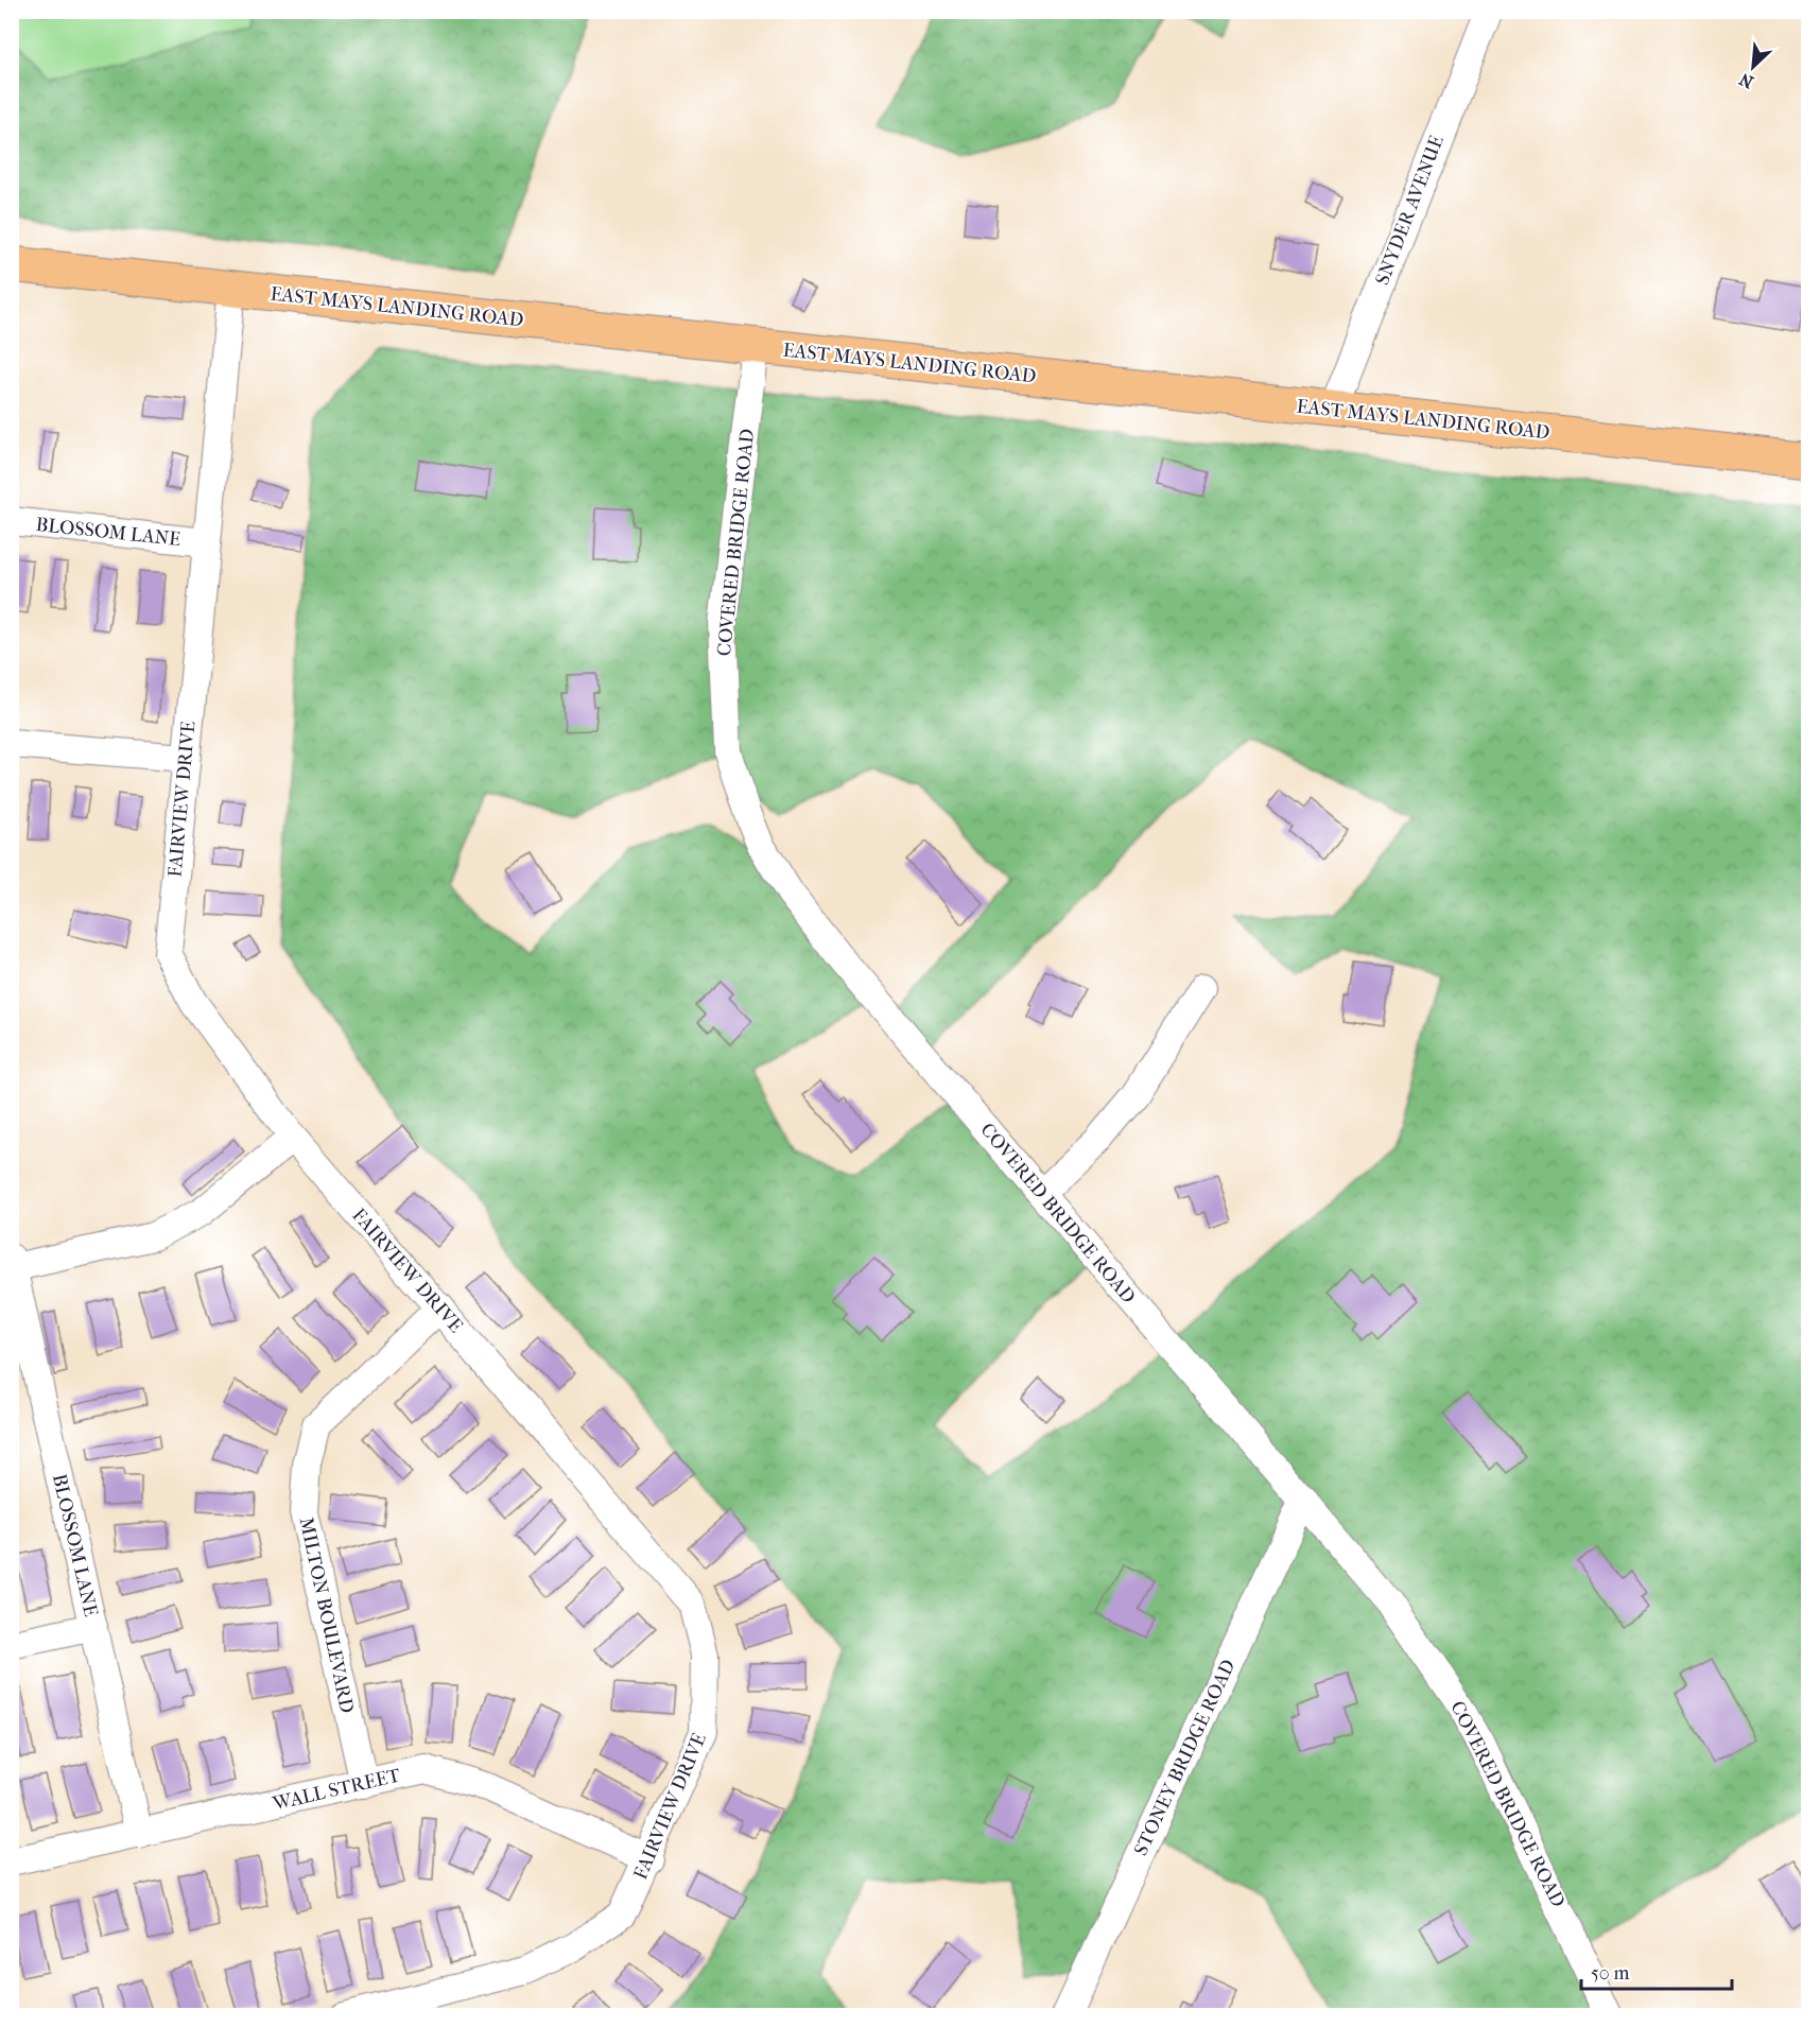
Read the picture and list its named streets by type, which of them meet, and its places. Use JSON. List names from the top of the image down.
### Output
{
  "streets": {
    "main road": ["EAST MAYS LANDING ROAD"],
    "street": [
      "SNYDER AVENUE",
      "BLOSSOM LANE",
      "COVERED BRIDGE ROAD",
      "FAIRVIEW DRIVE",
      "MILTON BOULEVARD",
      "STONEY BRIDGE ROAD",
      "WALL STREET"
    ]
  },
  "crossings": [
    ["SNYDER AVENUE", "EAST MAYS LANDING ROAD"],
    ["EAST MAYS LANDING ROAD", "COVERED BRIDGE ROAD"],
    ["EAST MAYS LANDING ROAD", "FAIRVIEW DRIVE"],
    ["BLOSSOM LANE", "FAIRVIEW DRIVE"],
    ["BLOSSOM LANE", "WALL STREET"],
    ["COVERED BRIDGE ROAD", "STONEY BRIDGE ROAD"],
    ["FAIRVIEW DRIVE", "MILTON BOULEVARD"],
    ["FAIRVIEW DRIVE", "WALL STREET"],
    ["MILTON BOULEVARD", "WALL STREET"]
  ],
  "scale_bar": "50 m",
  "north": "bottom left"
}
